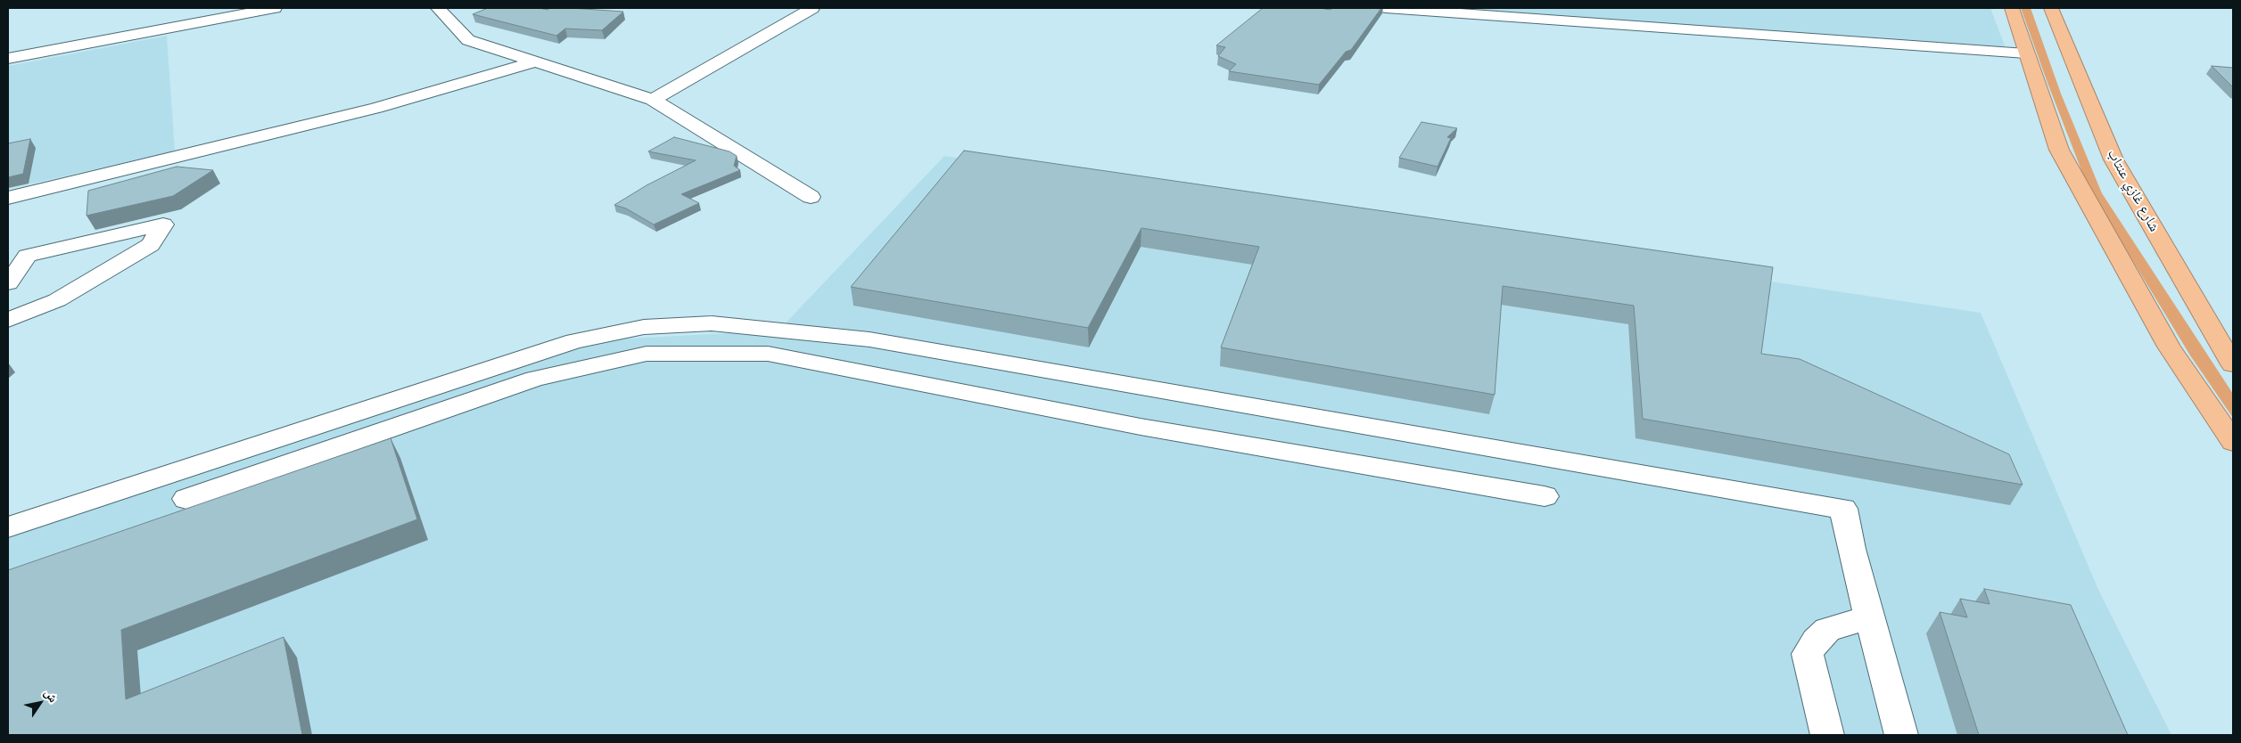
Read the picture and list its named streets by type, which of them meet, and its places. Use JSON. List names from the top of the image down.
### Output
{
  "streets": {
    "highway": ["شارع غازي عنتاب"]
  },
  "north": "top right"
}
